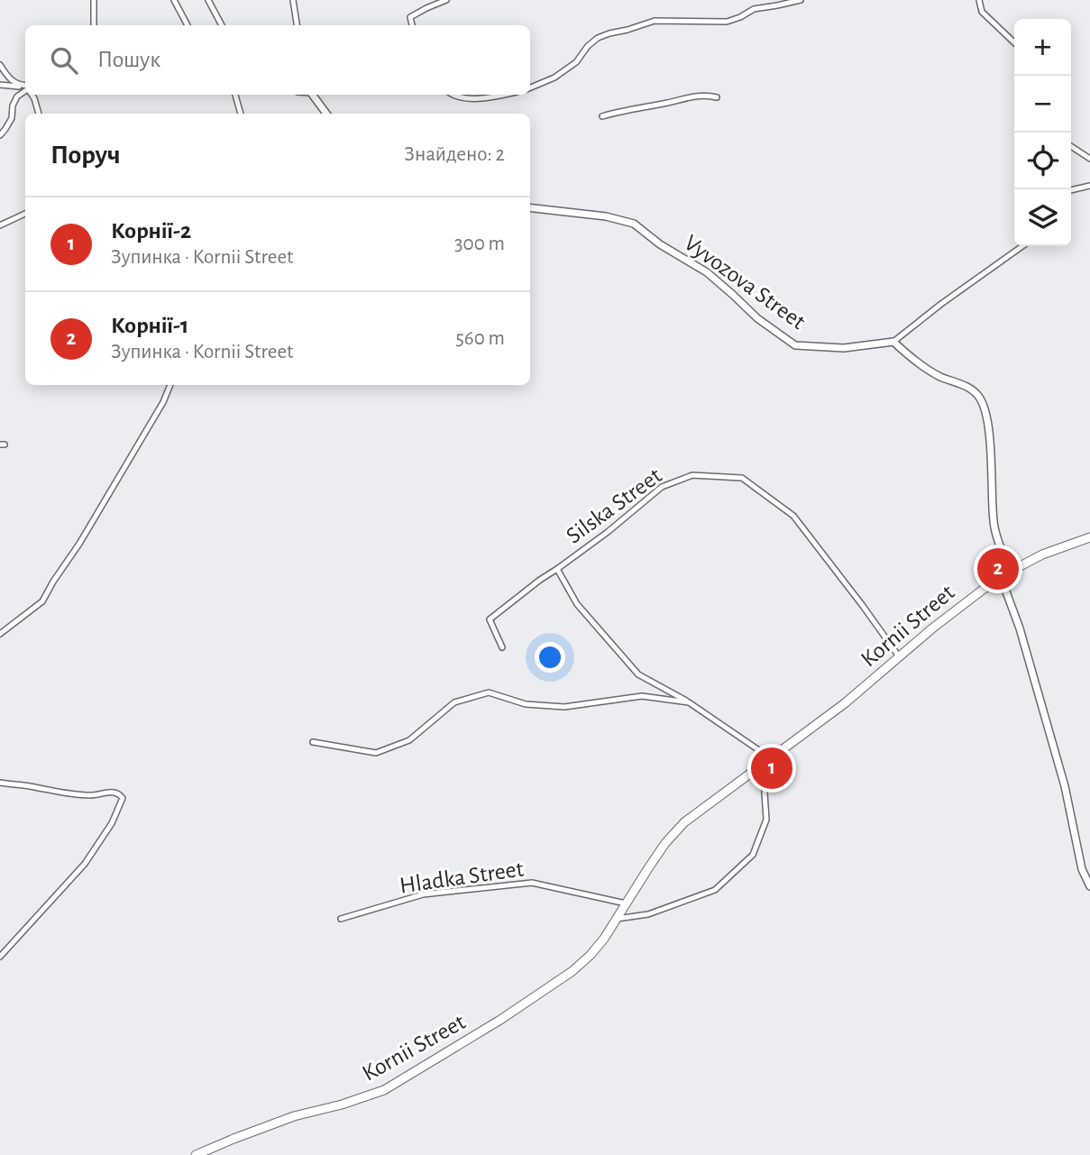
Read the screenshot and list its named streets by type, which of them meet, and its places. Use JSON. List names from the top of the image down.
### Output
{
  "streets": {
    "highway": ["Kornii Street"],
    "street": ["Vyvozova Street", "Silska Street", "Hladka Street"]
  },
  "crossings": [
    ["Silska Street", "Kornii Street"],
    ["Kornii Street", "Hladka Street"]
  ],
  "page": {
    "map_buttons": ["+", "−"],
    "search": "Пошук",
    "heading": ["Поруч", "Знайдено: 2"],
    "list": [
      {
        "mark": "1",
        "name": "Корнії-2",
        "note": "Зупинка · Kornii Street",
        "value": "300 m"
      },
      {
        "mark": "2",
        "name": "Корнії-1",
        "note": "Зупинка · Kornii Street",
        "value": "560 m"
      }
    ],
    "pins": ["2", "1"]
  }
}
